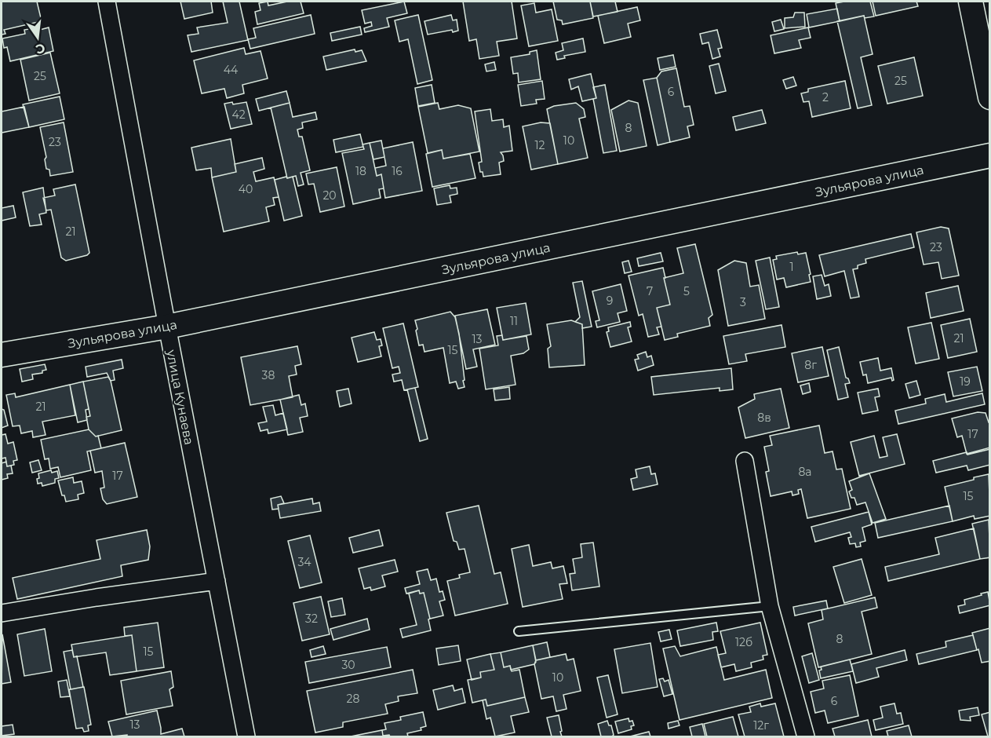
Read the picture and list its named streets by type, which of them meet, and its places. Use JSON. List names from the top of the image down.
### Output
{
  "streets": {
    "street": ["Зульярова улица", "улица Кунаева"]
  },
  "crossings": [
    ["Зульярова улица", "улица Кунаева"]
  ],
  "house_numbers": [
    "44",
    "25",
    "25",
    "6",
    "2",
    "42",
    "8",
    "10",
    "23",
    "12",
    "18",
    "16",
    "40",
    "20",
    "21",
    "23",
    "1",
    "7",
    "5",
    "9",
    "3",
    "11",
    "21",
    "13",
    "15",
    "8г",
    "38",
    "19",
    "21",
    "8в",
    "17",
    "8а",
    "17",
    "15",
    "34",
    "32",
    "8",
    "12б",
    "15",
    "30",
    "10",
    "28",
    "6",
    "13",
    "12г"
  ],
  "north": "bottom"
}
